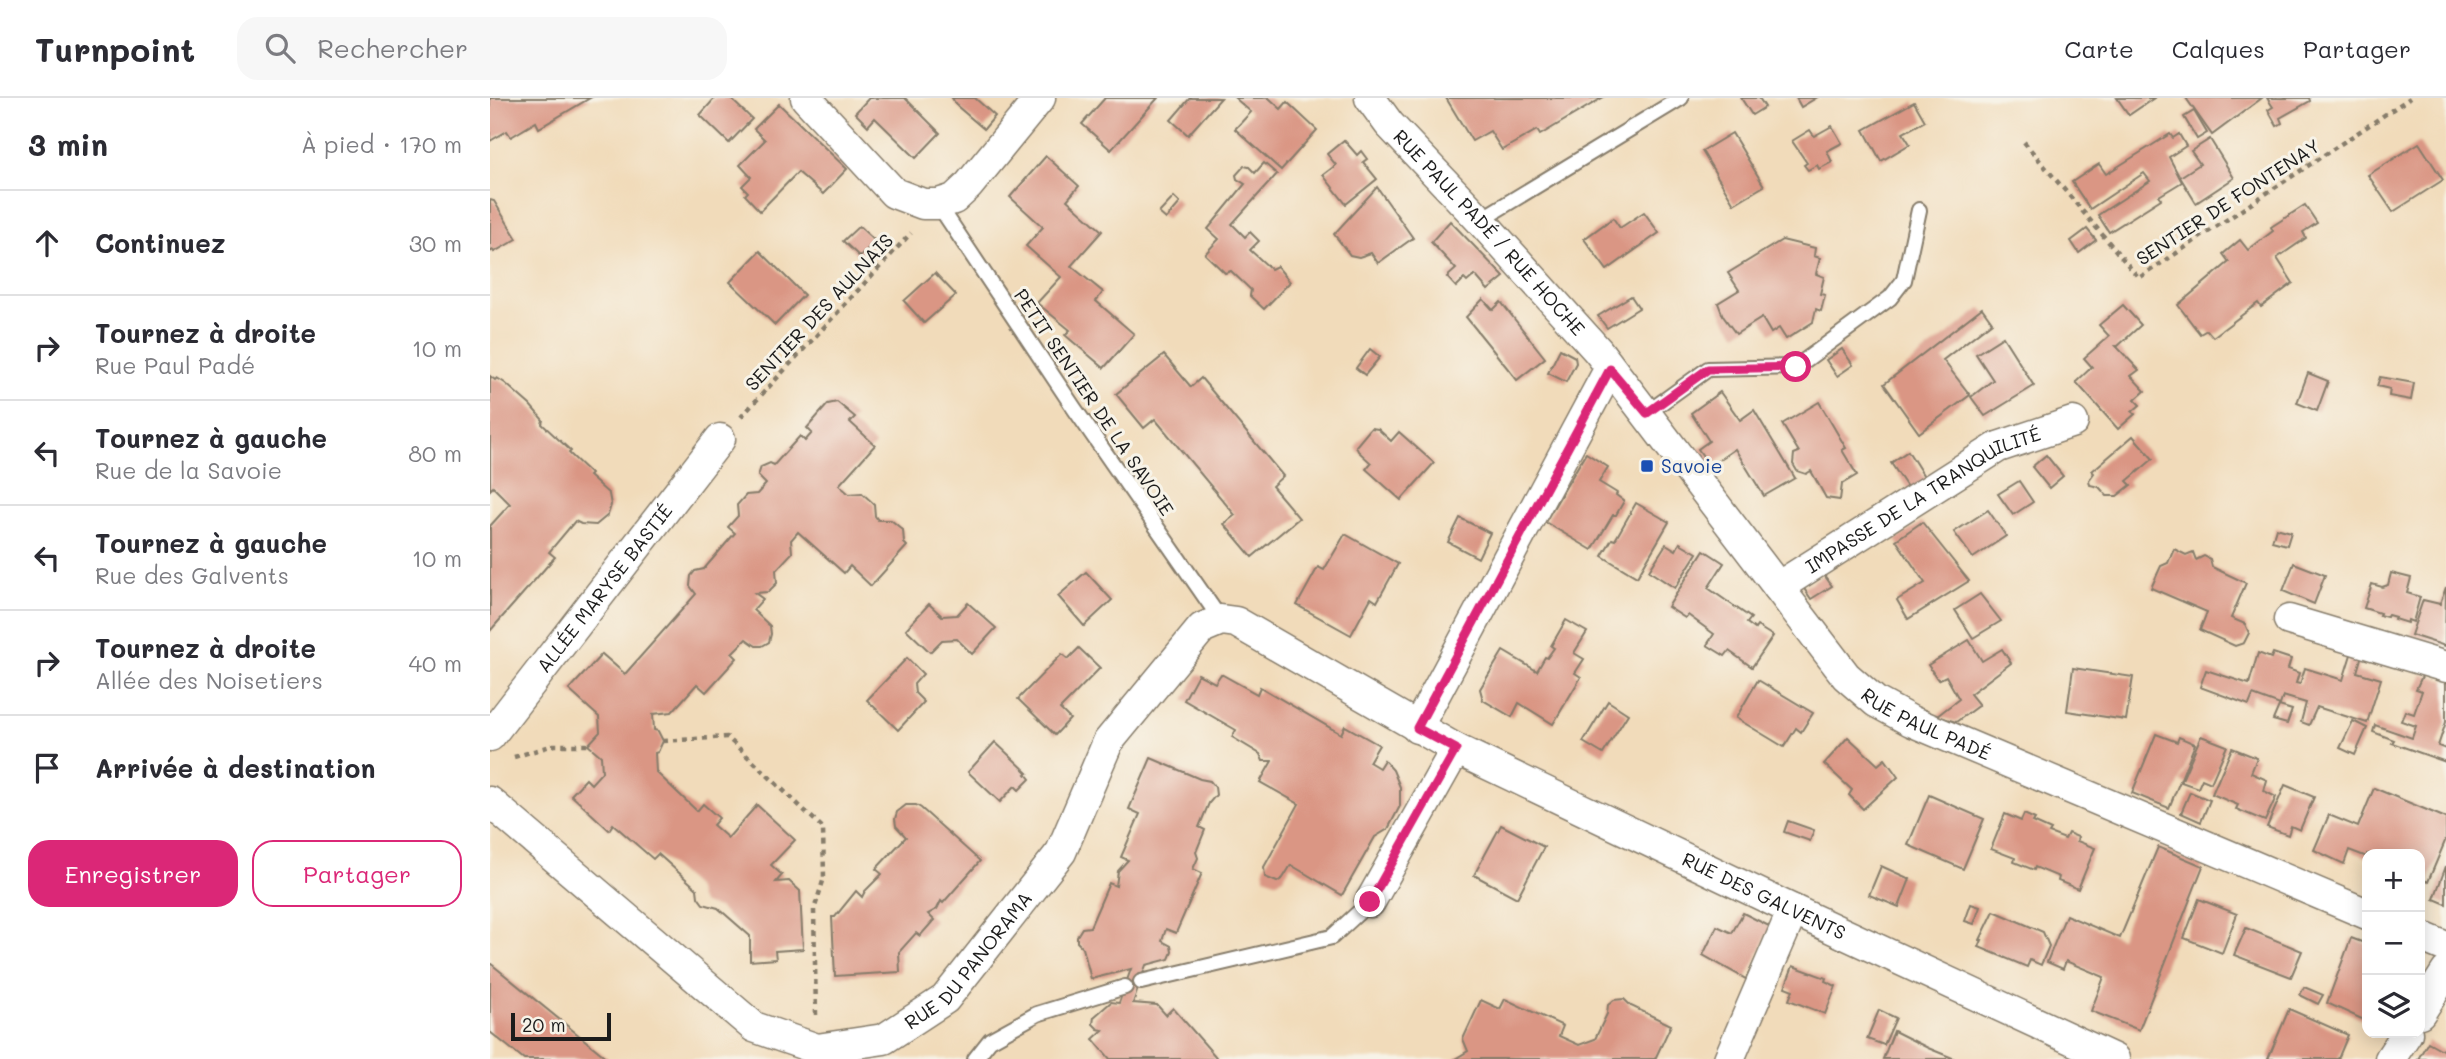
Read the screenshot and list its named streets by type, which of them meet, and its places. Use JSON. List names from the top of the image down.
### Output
{
  "streets": {
    "street": [
      "RUE PAUL PADÉ / RUE HOCHE",
      "IMPASSE DE LA TRANQUILITÉ",
      "ALLÉE MARYSE BASTIÉ",
      "RUE PAUL PADÉ",
      "RUE DES GALVENTS",
      "RUE DU PANORAMA"
    ],
    "lane": ["PETIT SENTIER DE LA SAVOIE"],
    "path": ["SENTIER DE FONTENAY", "SENTIER DES AULNAIS"]
  },
  "crossings": [
    ["RUE PAUL PADÉ / RUE HOCHE", "RUE PAUL PADÉ"],
    ["SENTIER DES AULNAIS", "PETIT SENTIER DE LA SAVOIE"],
    ["SENTIER DES AULNAIS", "ALLÉE MARYSE BASTIÉ"],
    ["PETIT SENTIER DE LA SAVOIE", "RUE DES GALVENTS"],
    ["PETIT SENTIER DE LA SAVOIE", "RUE DU PANORAMA"],
    ["IMPASSE DE LA TRANQUILITÉ", "RUE PAUL PADÉ"],
    ["RUE DES GALVENTS", "RUE DU PANORAMA"]
  ],
  "places": {
    "transit": ["Savoie"]
  },
  "scale_bar": "20 m",
  "page": {
    "header": "Turnpoint",
    "search": "Rechercher",
    "nav": ["Carte", "Calques", "Partager"],
    "heading": ["3 min", "À pied · 170 m"],
    "list": [
      ["Continuez", "30 m"],
      ["Tournez à droite", "Rue Paul Padé", "10 m"],
      ["Tournez à gauche", "Rue de la Savoie", "80 m"],
      ["Tournez à gauche", "Rue des Galvents", "10 m"],
      ["Tournez à droite", "Allée des Noisetiers", "40 m"],
      "Arrivée à destination"
    ],
    "buttons": ["Enregistrer", "Partager"],
    "map_buttons": ["+", "−"],
    "scale": "20 m"
  }
}
